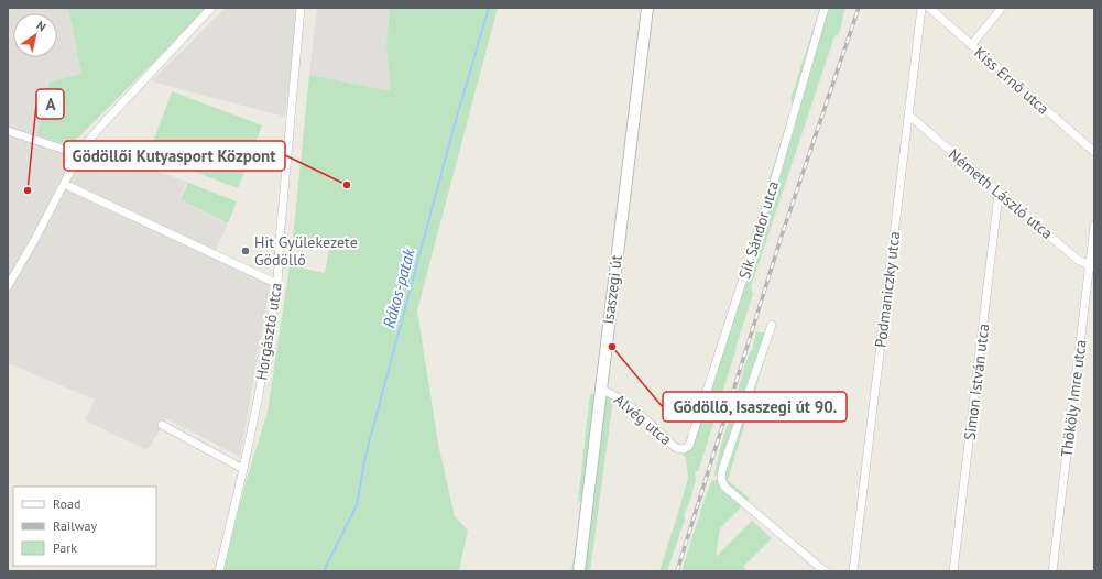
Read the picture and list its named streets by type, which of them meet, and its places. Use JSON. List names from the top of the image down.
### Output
{
  "streets": {
    "main road": ["Isaszegi út"],
    "street": [
      "Kiss Ernő utca",
      "Németh László utca",
      "Sík Sándor utca",
      "Podmaniczky utca",
      "Horgásztó utca",
      "Simon István utca",
      "Thököly Imre utca",
      "Alvég utca"
    ]
  },
  "crossings": [
    ["Németh László utca", "Podmaniczky utca"],
    ["Németh László utca", "Simon István utca"],
    ["Németh László utca", "Thököly Imre utca"],
    ["Sík Sándor utca", "Alvég utca"],
    ["Isaszegi út", "Alvég utca"]
  ],
  "water": ["Rákos-patak"],
  "places": [
    "Gödöllői Kutyasport Központ",
    "A",
    "Hit Gyülekezete Gödöllő",
    "Gödöllő, Isaszegi út 90."
  ],
  "legend": ["Road", "Railway", "Park"],
  "north": "top right"
}
